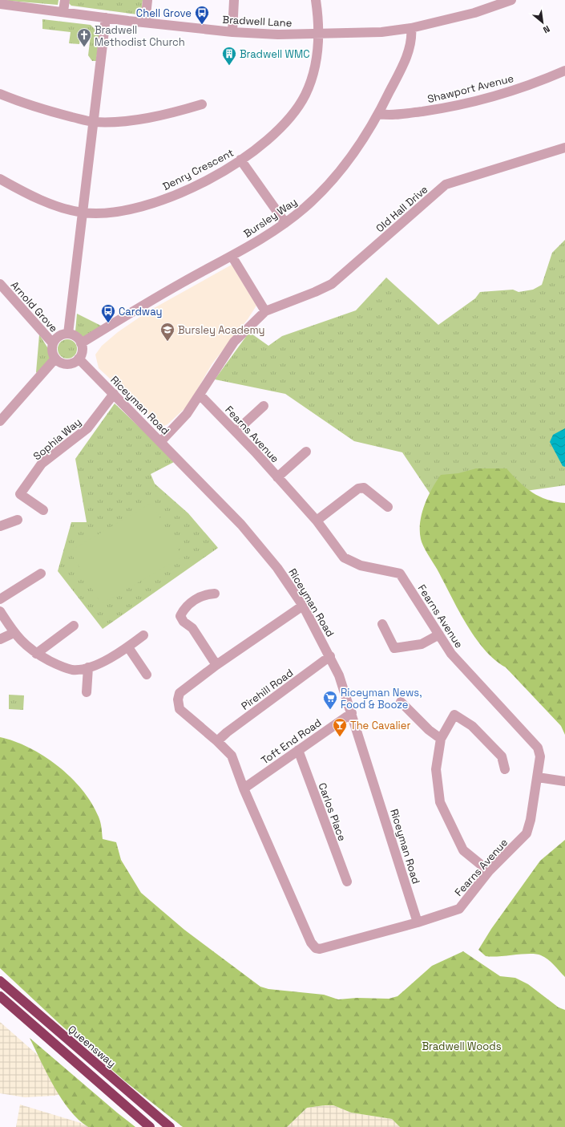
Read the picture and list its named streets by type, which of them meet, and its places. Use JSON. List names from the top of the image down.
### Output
{
  "streets": {
    "highway": ["Queensway"],
    "street": [
      "Bradwell Lane",
      "Shawport Avenue",
      "Denry Crescent",
      "Old Hall Drive",
      "Bursley Way",
      "Arnold Grove",
      "Riceyman Road",
      "Fearns Avenue",
      "Sophia Way",
      "Pirehill Road",
      "Toft End Road",
      "Carlos Place"
    ]
  },
  "crossings": [
    ["Bradwell Lane", "Denry Crescent"],
    ["Bradwell Lane", "Bursley Way"],
    ["Shawport Avenue", "Bursley Way"],
    ["Bursley Way", "Arnold Grove"],
    ["Bursley Way", "Riceyman Road"],
    ["Arnold Grove", "Riceyman Road"],
    ["Riceyman Road", "Fearns Avenue"],
    ["Riceyman Road", "Sophia Way"],
    ["Riceyman Road", "Pirehill Road"],
    ["Riceyman Road", "Toft End Road"],
    ["Fearns Avenue", "Pirehill Road"],
    ["Fearns Avenue", "Toft End Road"],
    ["Toft End Road", "Carlos Place"]
  ],
  "parks": ["Bradwell Woods"],
  "places": {
    "bus stop": ["Chell Grove", "Cardway"],
    "church": ["Bradwell Methodist Church"],
    "building": ["Bradwell WMC"],
    "school or university": ["Bursley Academy"],
    "supermarket": ["Riceyman News, Food & Booze"],
    "bar": ["The Cavalier"]
  },
  "north": "bottom right"
}
